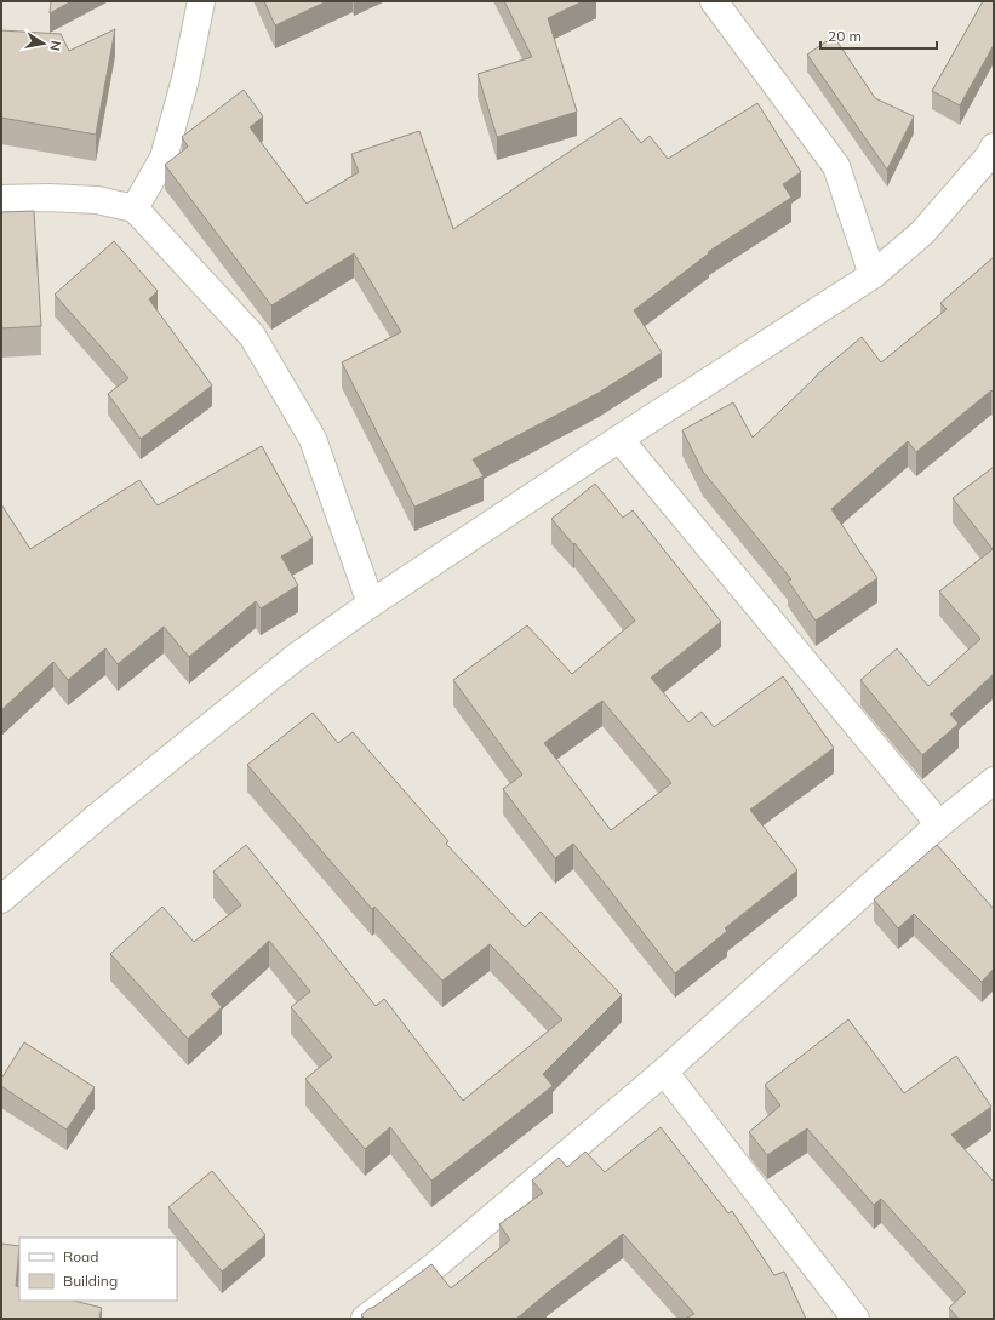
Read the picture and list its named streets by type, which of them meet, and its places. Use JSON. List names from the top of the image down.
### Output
{
  "legend": ["Road", "Building"],
  "scale_bar": "20 m",
  "north": "right"
}
